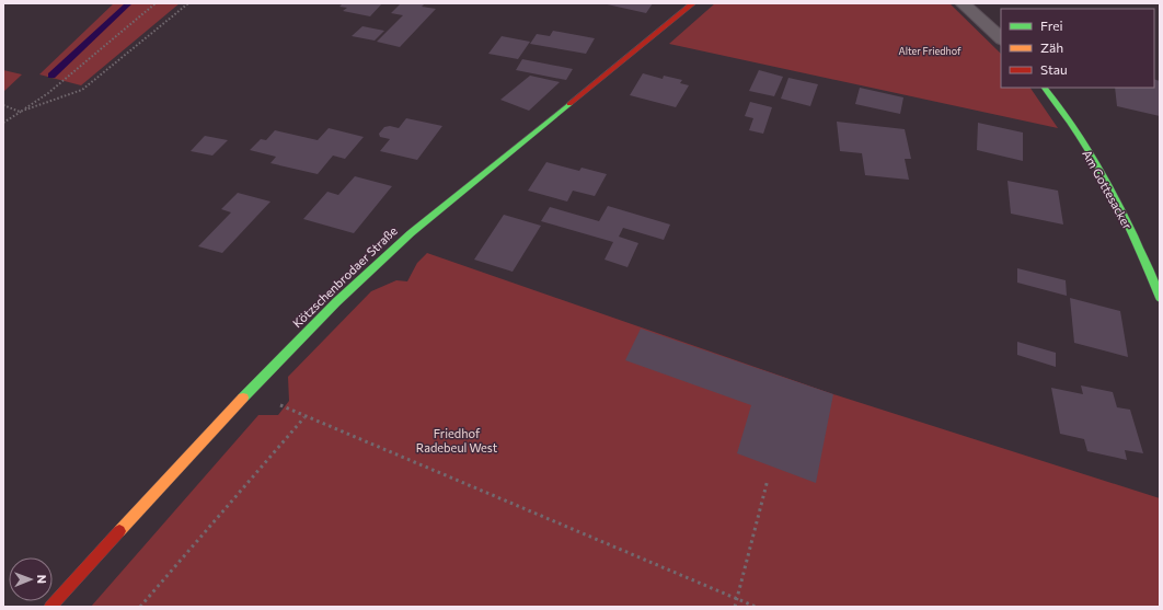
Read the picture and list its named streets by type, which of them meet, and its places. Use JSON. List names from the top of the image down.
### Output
{
  "streets": {
    "street": ["Am Gottesacker", "Kötzschenbrodaer Straße"]
  },
  "parks": ["Alter Friedhof", "Friedhof Radebeul West"],
  "legend": ["Frei", "Zäh", "Stau"],
  "north": "right"
}
